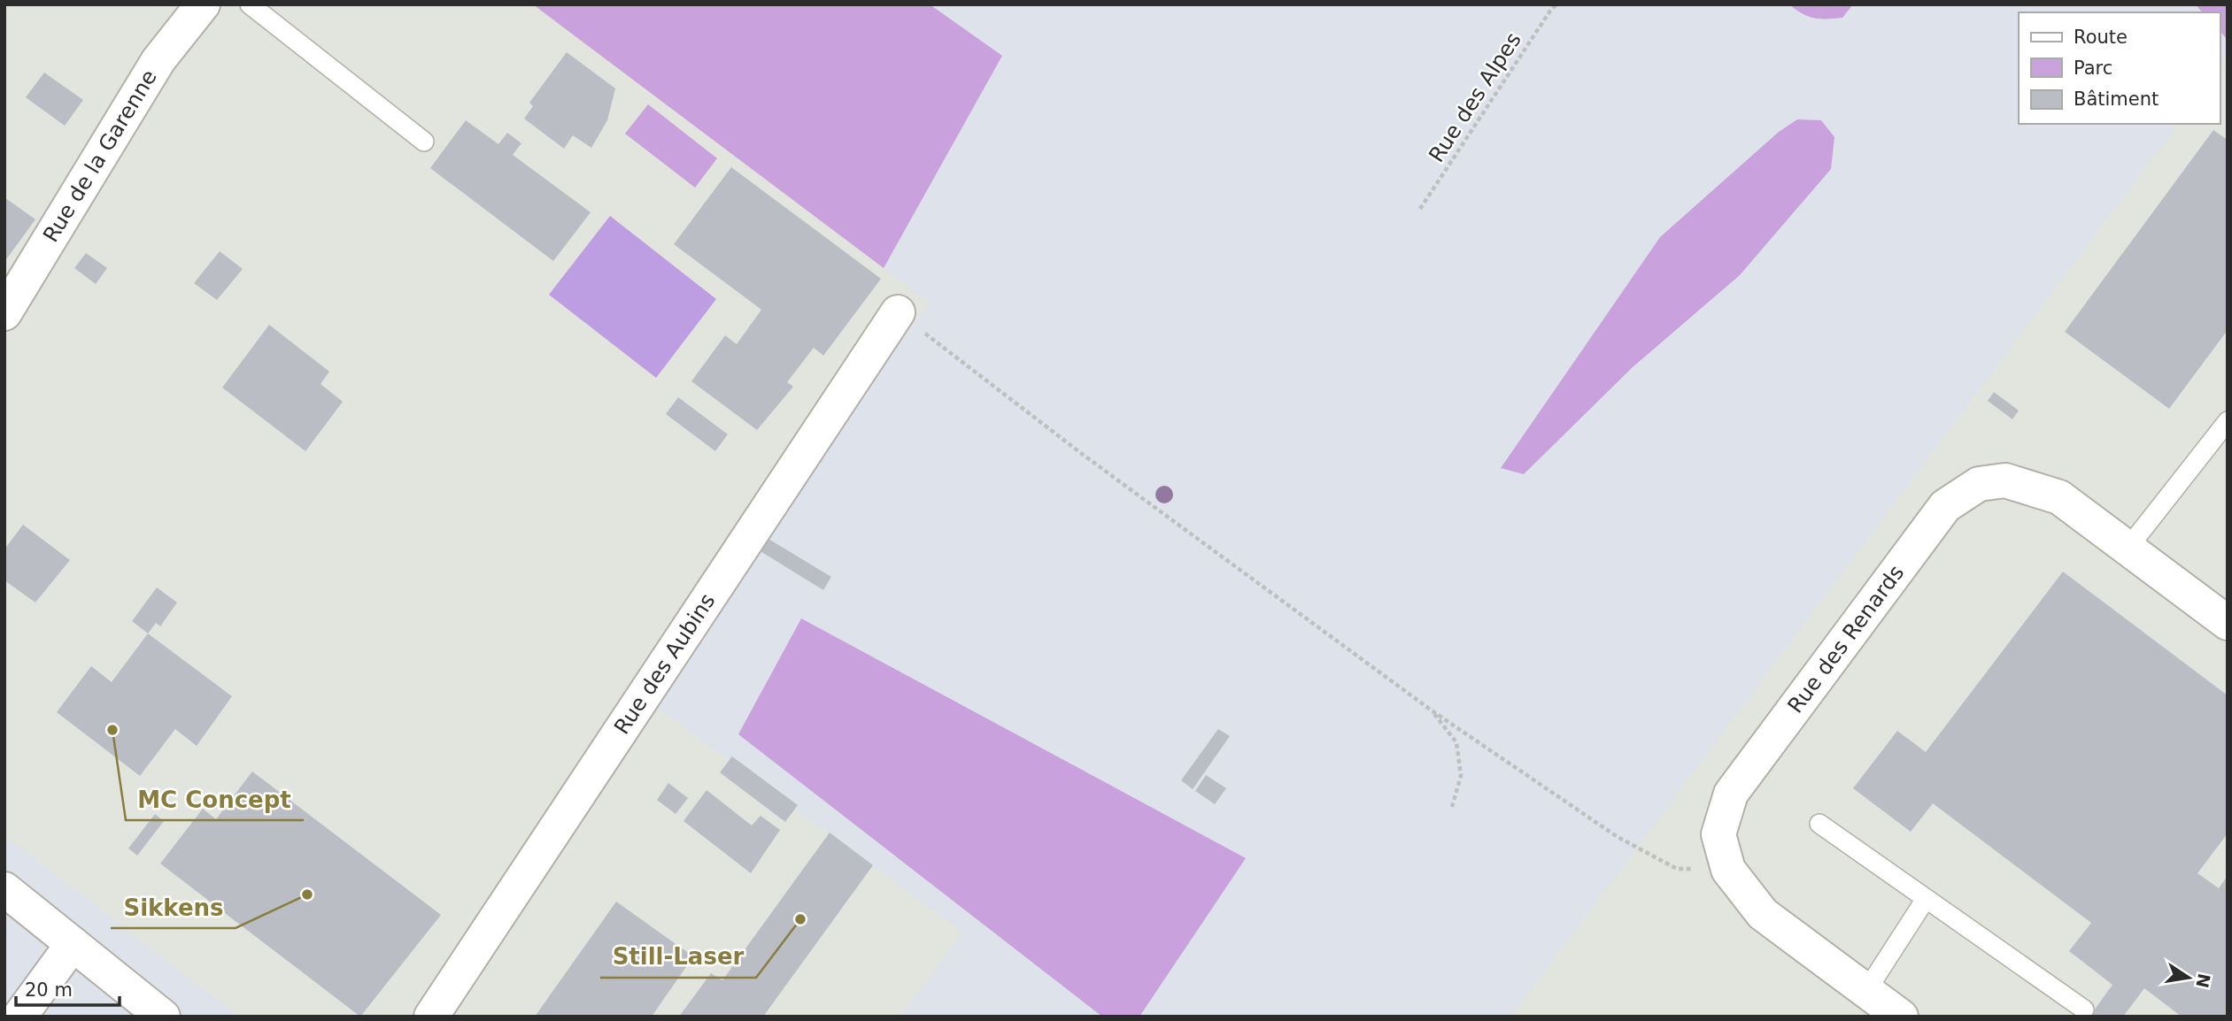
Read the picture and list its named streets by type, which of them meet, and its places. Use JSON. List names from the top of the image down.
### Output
{
  "streets": {
    "street": ["Rue de la Garenne", "Rue des Renards", "Rue des Aubins"],
    "path": ["Rue des Alpes"]
  },
  "places": ["MC Concept", "Sikkens", "Still-Laser"],
  "legend": ["Route", "Parc", "Bâtiment"],
  "scale_bar": "20 m",
  "north": "right"
}
